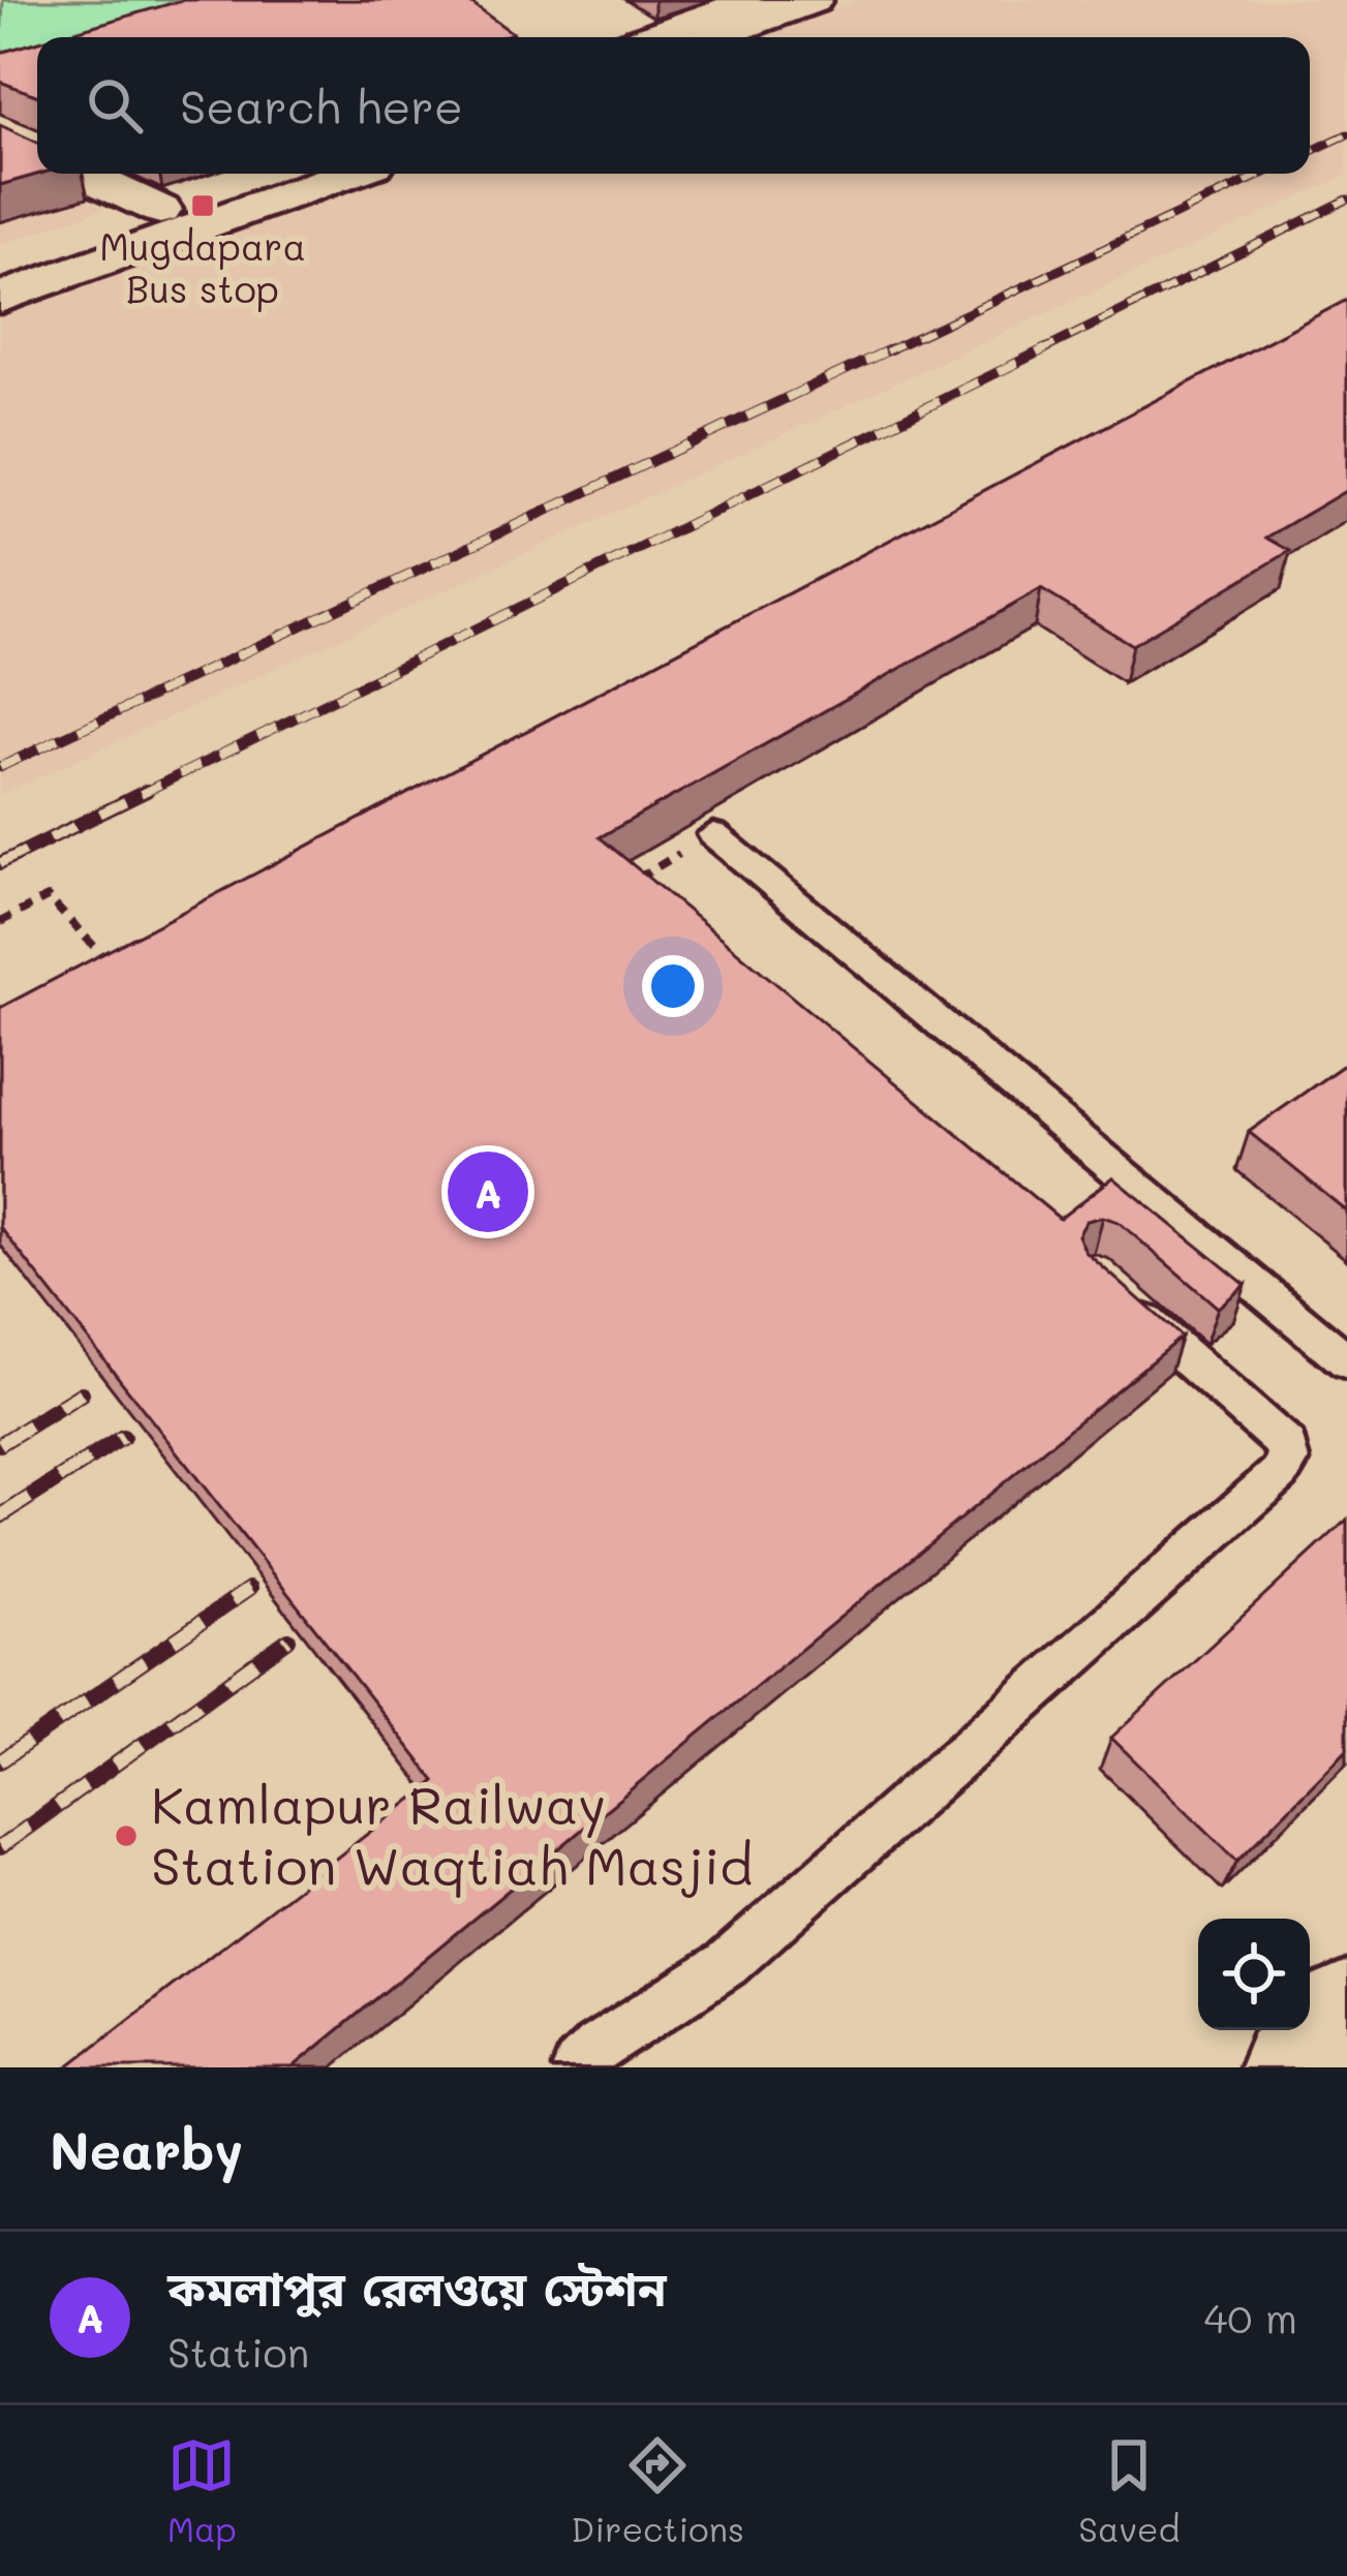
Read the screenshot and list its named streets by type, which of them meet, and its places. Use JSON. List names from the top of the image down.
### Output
{
  "places": {
    "transit": ["Mugdapara Bus stop"],
    "other": ["Kamlapur Railway Station Waqtiah Masjid"]
  },
  "page": {
    "search": "Search here",
    "pins": "A",
    "heading": "Nearby",
    "list": [
      {
        "mark": "A",
        "name": "কমলাপুর রেলওয়ে স্টেশন",
        "note": "Station",
        "value": "40 m"
      }
    ],
    "nav": ["Map", "Directions", "Saved"]
  }
}
